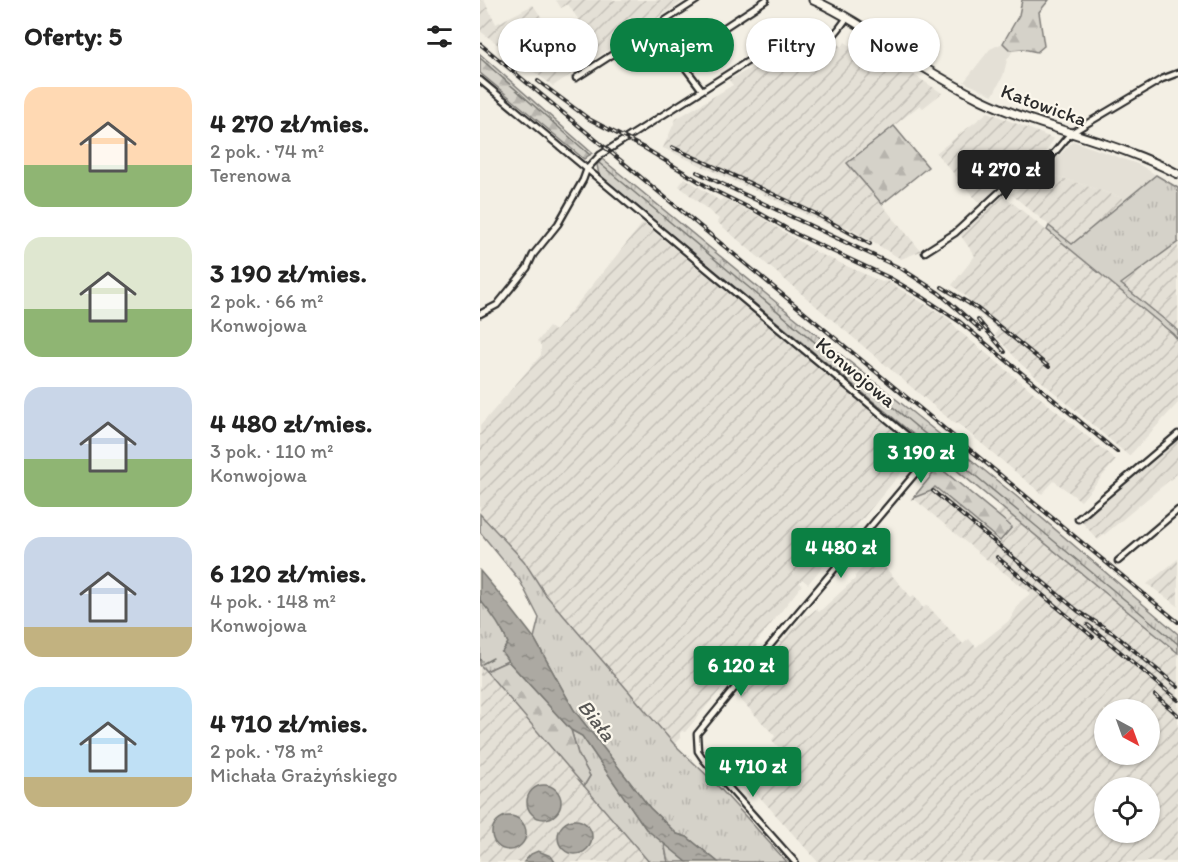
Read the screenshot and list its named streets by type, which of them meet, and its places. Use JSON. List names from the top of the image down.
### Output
{
  "streets": {
    "street": ["Katowicka", "Konwojowa"]
  },
  "water": ["Biała"],
  "north": "bottom right",
  "page": {
    "heading": "Oferty: 5",
    "chip": [
      "Kupno",
      "Wynajem",
      "Filtry",
      "Nowe"
    ],
    "list": [
      {
        "name": "4 270 zł/mies.",
        "note": "2 pok. · 74 m² · Terenowa"
      },
      {
        "name": "3 190 zł/mies.",
        "note": "2 pok. · 66 m² · Konwojowa"
      },
      {
        "name": "4 480 zł/mies.",
        "note": "3 pok. · 110 m² · Konwojowa"
      },
      {
        "name": "6 120 zł/mies.",
        "note": "4 pok. · 148 m² · Konwojowa"
      },
      {
        "name": "4 710 zł/mies.",
        "note": "2 pok. · 78 m² · Michała Grażyńskiego"
      }
    ],
    "price": [
      "4 270 zł",
      "3 190 zł",
      "4 480 zł",
      "6 120 zł",
      "4 710 zł"
    ]
  }
}
